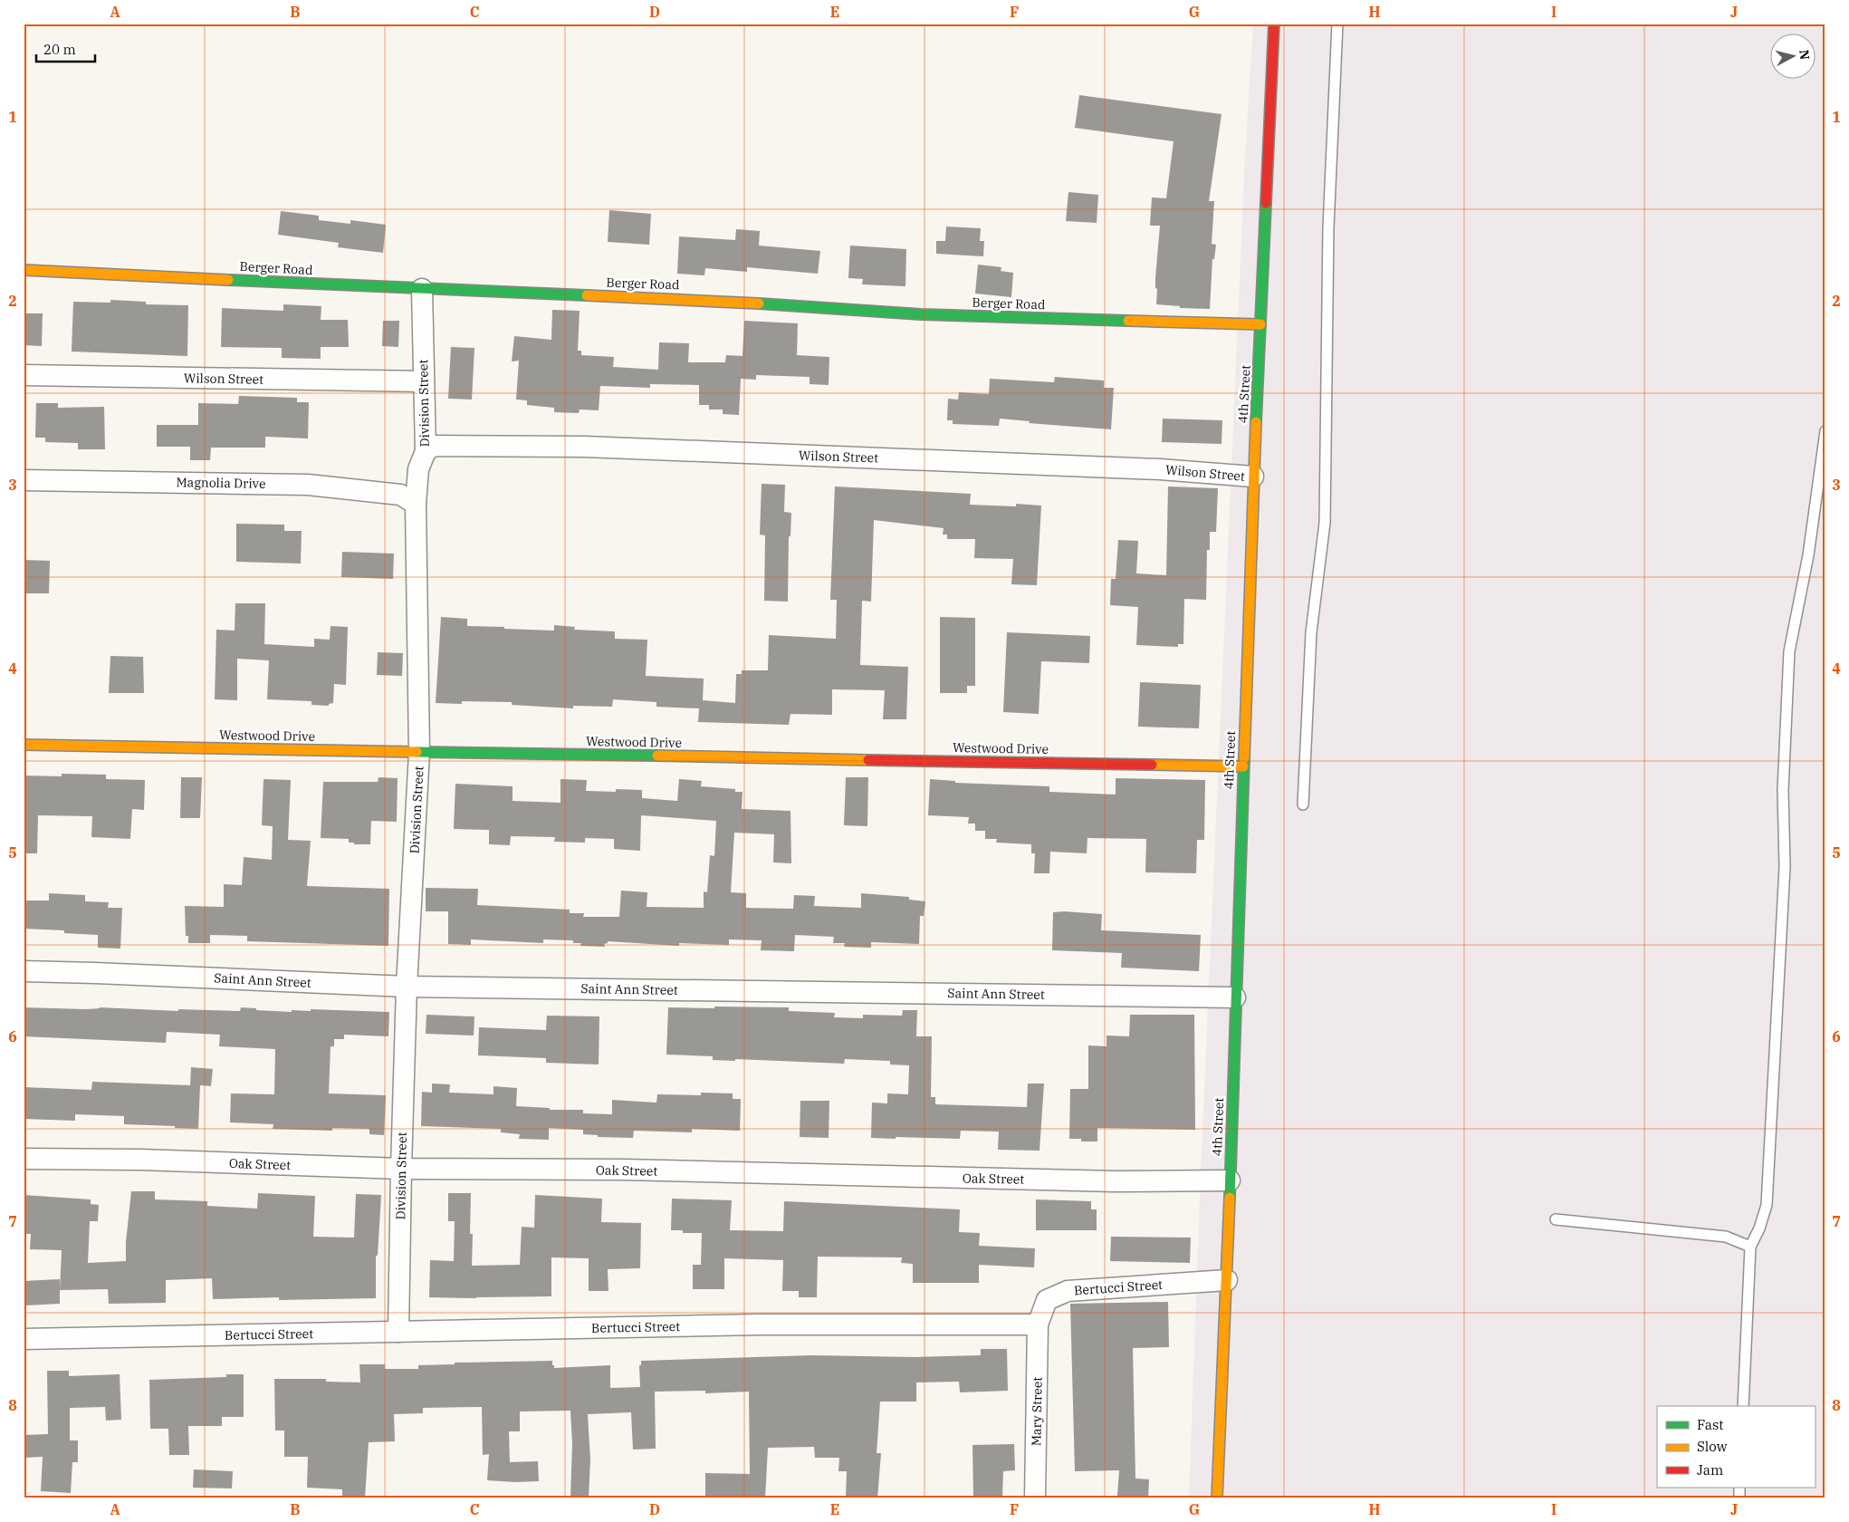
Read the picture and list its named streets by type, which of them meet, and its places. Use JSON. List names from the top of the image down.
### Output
{
  "streets": {
    "street": [
      "Berger Road",
      "Wilson Street",
      "4th Street",
      "Division Street",
      "Magnolia Drive",
      "Westwood Drive",
      "Saint Ann Street",
      "Oak Street",
      "Bertucci Street",
      "Mary Street"
    ]
  },
  "crossings": [
    ["Berger Road", "4th Street"],
    ["Berger Road", "Division Street"],
    ["Wilson Street", "4th Street"],
    ["Wilson Street", "Division Street"],
    ["4th Street", "Westwood Drive"],
    ["4th Street", "Saint Ann Street"],
    ["4th Street", "Oak Street"],
    ["4th Street", "Bertucci Street"],
    ["Division Street", "Magnolia Drive"],
    ["Division Street", "Westwood Drive"],
    ["Division Street", "Saint Ann Street"],
    ["Division Street", "Oak Street"],
    ["Division Street", "Bertucci Street"],
    ["Bertucci Street", "Mary Street"]
  ],
  "legend": ["Fast", "Slow", "Jam"],
  "scale_bar": "20 m",
  "north": "right",
  "grid": {
    "columns": [
      "A",
      "B",
      "C",
      "D",
      "E",
      "F",
      "G",
      "H",
      "I",
      "J"
    ],
    "rows": [
      "1",
      "2",
      "3",
      "4",
      "5",
      "6",
      "7",
      "8"
    ]
  }
}
